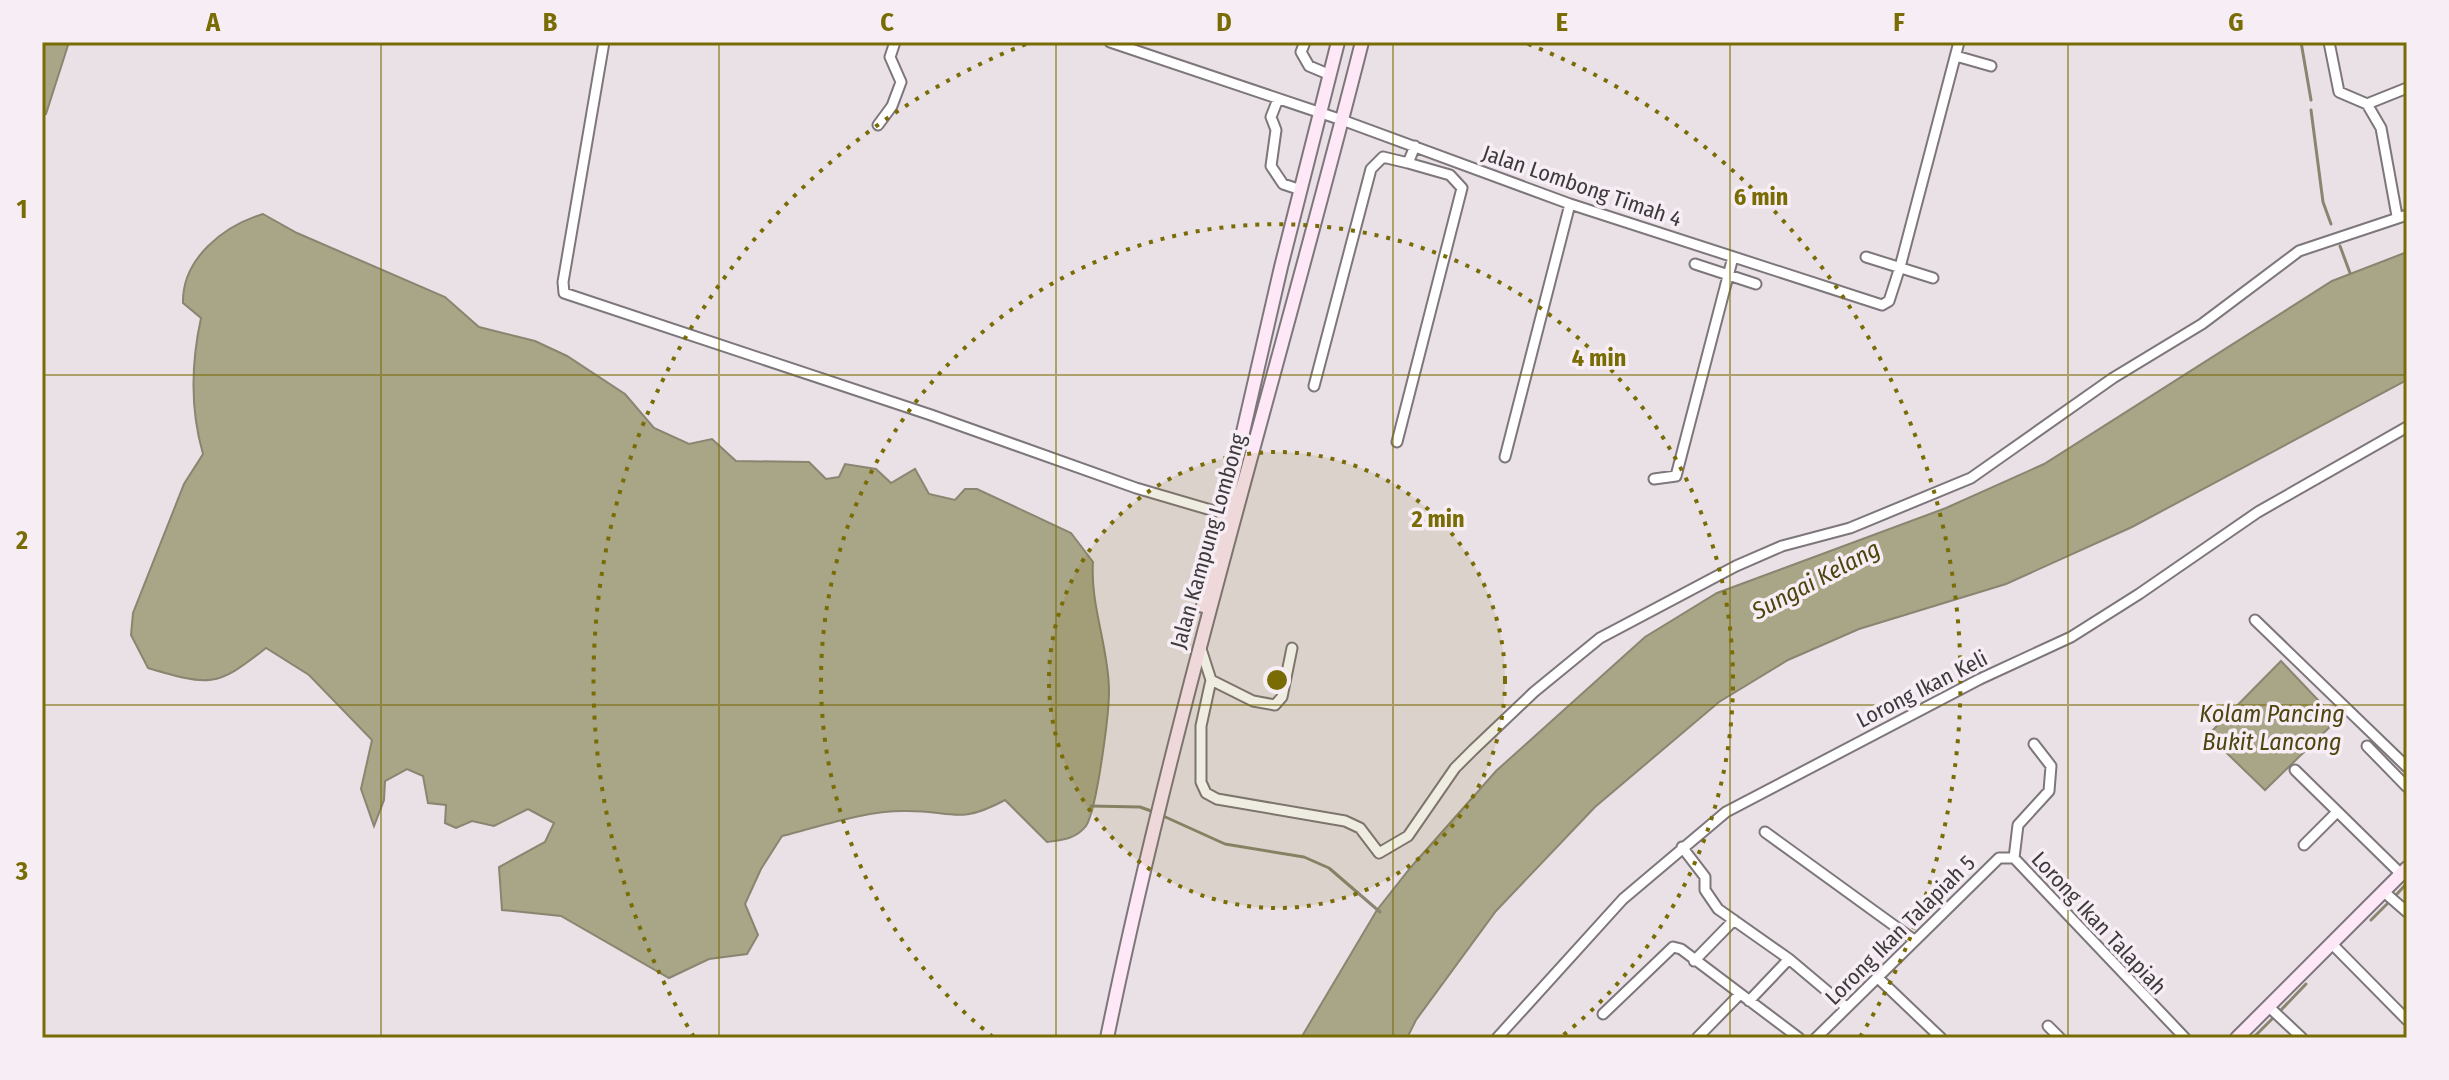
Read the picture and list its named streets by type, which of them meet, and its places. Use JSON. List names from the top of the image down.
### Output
{
  "streets": {
    "street": [
      "Jalan Lombong Timah 4",
      "Jalan Kampung Lombong",
      "Lorong Ikan Keli",
      "Lorong Ikan Talapiah",
      "Lorong Ikan Talapiah 5"
    ]
  },
  "crossings": [
    ["Jalan Lombong Timah 4", "Jalan Kampung Lombong"],
    ["Lorong Ikan Talapiah", "Lorong Ikan Talapiah 5"]
  ],
  "water": ["Sungai Kelang", "Kolam Pancing Bukit Lancong"],
  "grid": {
    "columns": [
      "A",
      "B",
      "C",
      "D",
      "E",
      "F",
      "G"
    ],
    "rows": ["1", "2", "3"]
  },
  "rings": ["6 min", "4 min", "2 min"]
}
